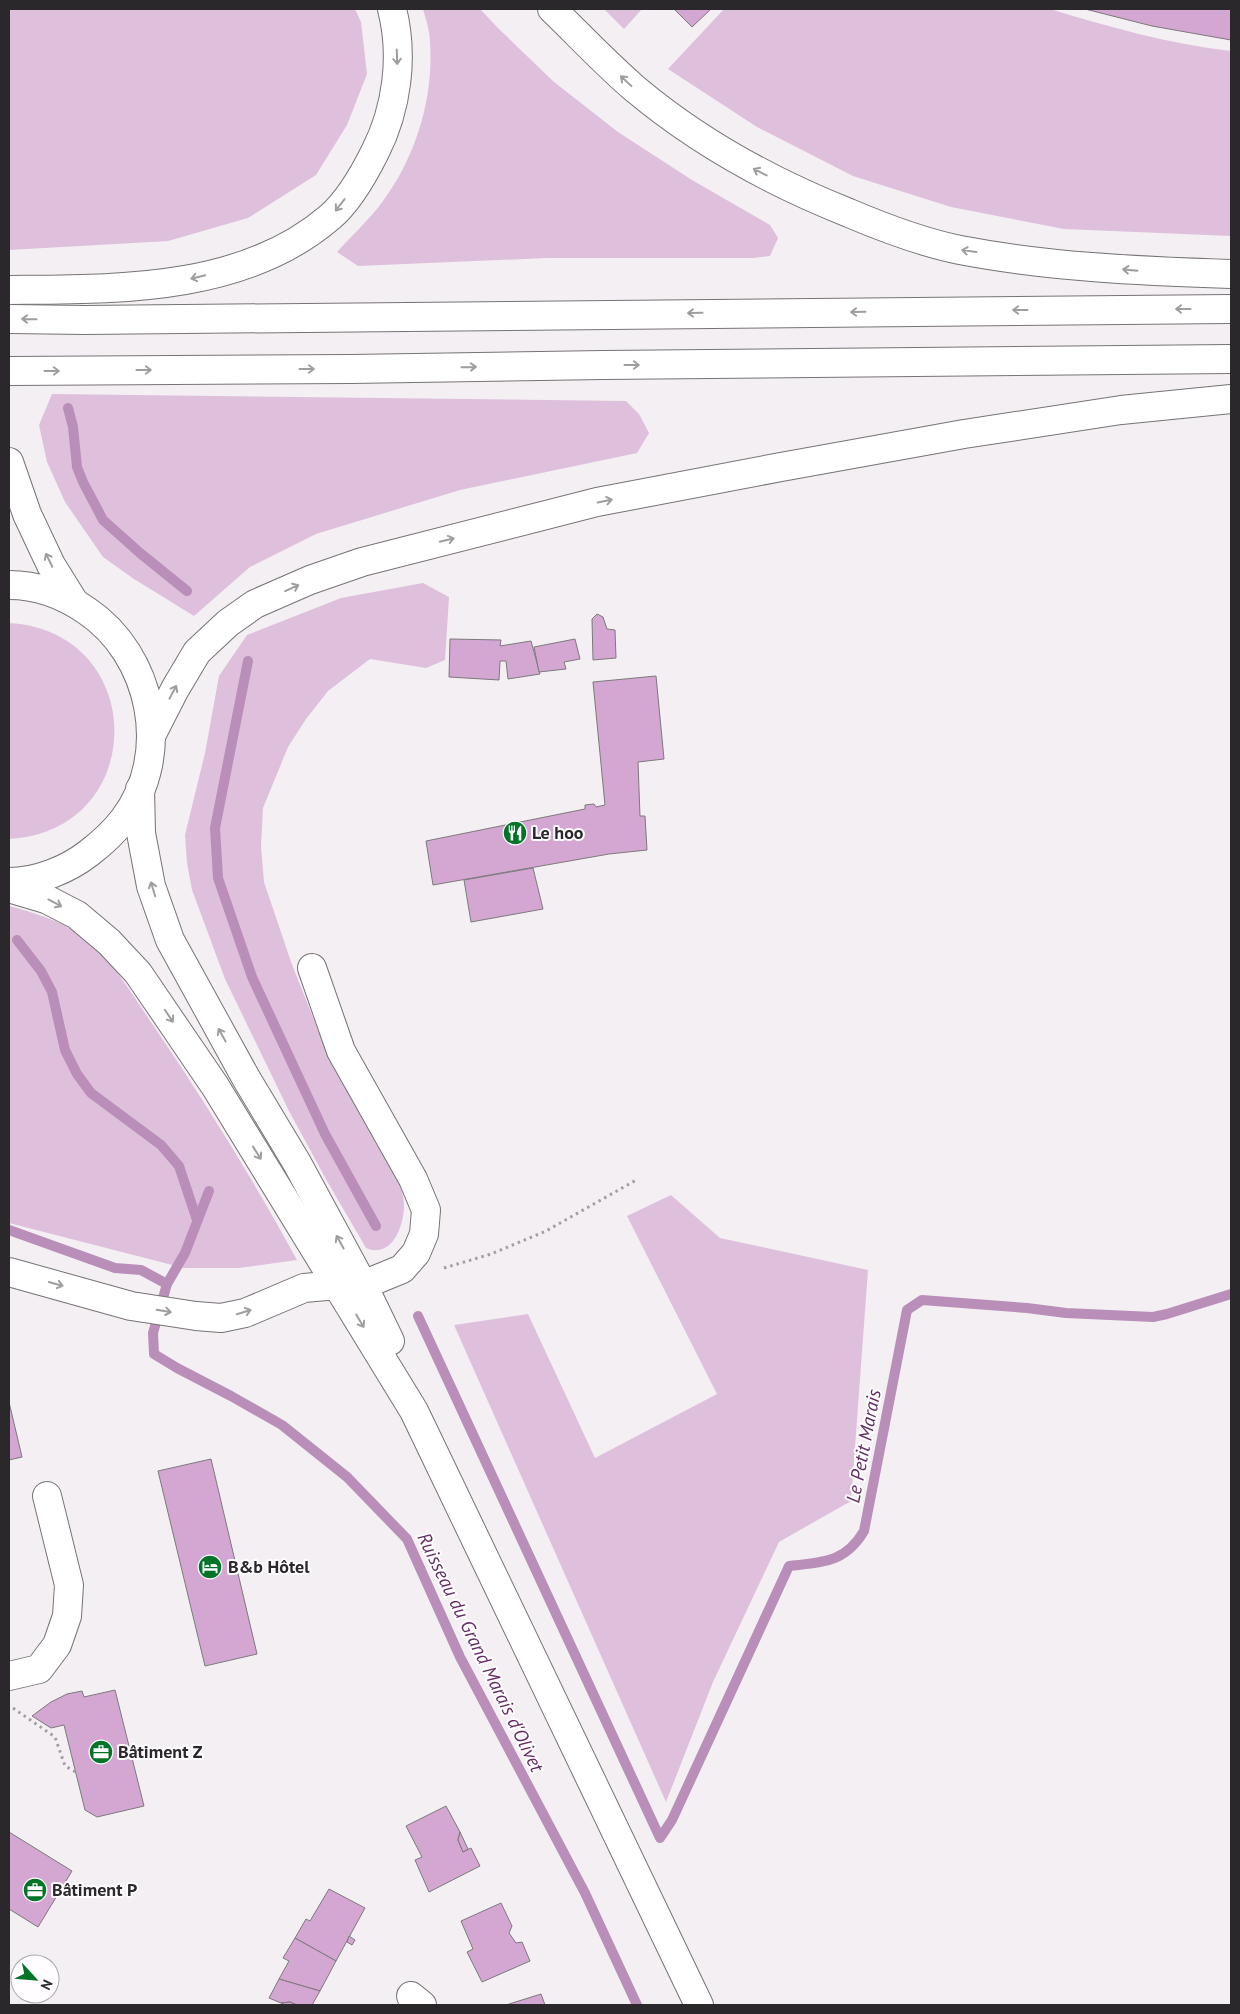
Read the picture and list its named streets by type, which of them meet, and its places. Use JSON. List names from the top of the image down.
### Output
{
  "water": ["Le Petit Marais", "Ruisseau du Grand Marais d'Olivet"],
  "places": {
    "restaurant": ["Le hoo"],
    "hotel": ["B&b Hôtel"],
    "office": ["Bâtiment Z", "Bâtiment P"]
  },
  "north": "bottom right"
}
